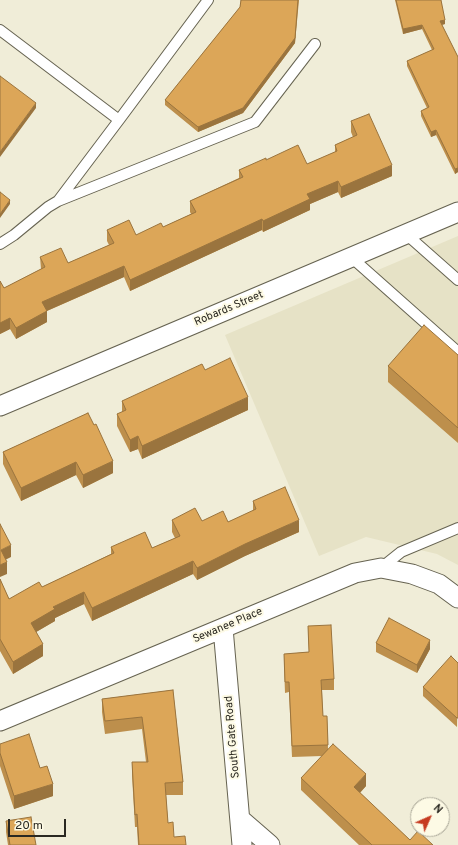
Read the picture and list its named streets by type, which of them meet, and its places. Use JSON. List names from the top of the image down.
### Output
{
  "streets": {
    "street": ["Robards Street", "Sewanee Place", "South Gate Road"]
  },
  "crossings": [
    ["Sewanee Place", "South Gate Road"]
  ],
  "scale_bar": "20 m",
  "north": "top right"
}
